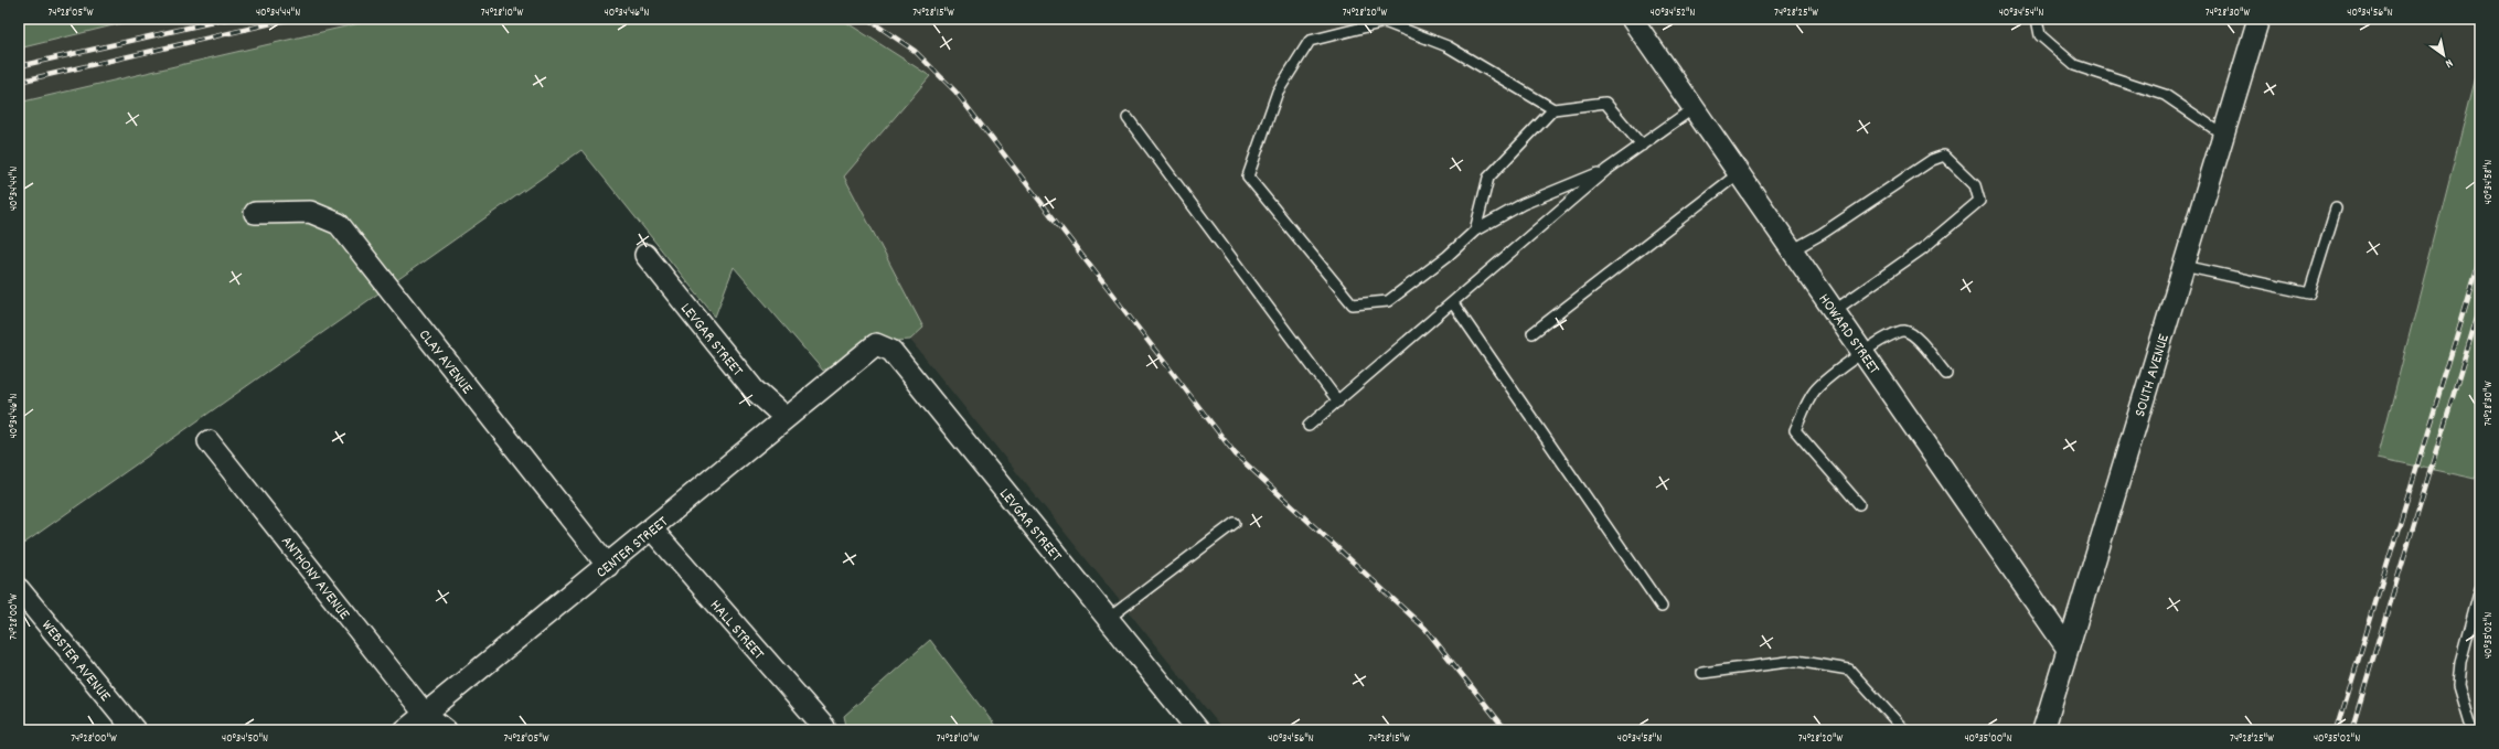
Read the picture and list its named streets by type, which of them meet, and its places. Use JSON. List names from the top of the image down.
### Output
{
  "streets": {
    "street": [
      "HOWARD STREET",
      "LEVGAR STREET",
      "CLAY AVENUE",
      "SOUTH AVENUE",
      "CENTER STREET",
      "ANTHONY AVENUE",
      "HALL STREET",
      "WEBSTER AVENUE"
    ]
  },
  "crossings": [
    ["HOWARD STREET", "SOUTH AVENUE"],
    ["LEVGAR STREET", "CENTER STREET"],
    ["CLAY AVENUE", "CENTER STREET"],
    ["CENTER STREET", "ANTHONY AVENUE"],
    ["CENTER STREET", "HALL STREET"]
  ],
  "north": "bottom right",
  "coordinates": [
    "74°28'05\"W",
    "40°34'44\"N",
    "74°28'10\"W",
    "40°34'46\"N",
    "74°28'15\"W",
    "74°28'20\"W",
    "40°34'52\"N",
    "74°28'25\"W",
    "40°34'54\"N",
    "74°28'30\"W",
    "40°34'56\"N",
    "40°34'58\"N",
    "74°28'00\"W",
    "40°35'02\"N",
    "40°34'50\"N",
    "40°35'00\"N"
  ]
}
